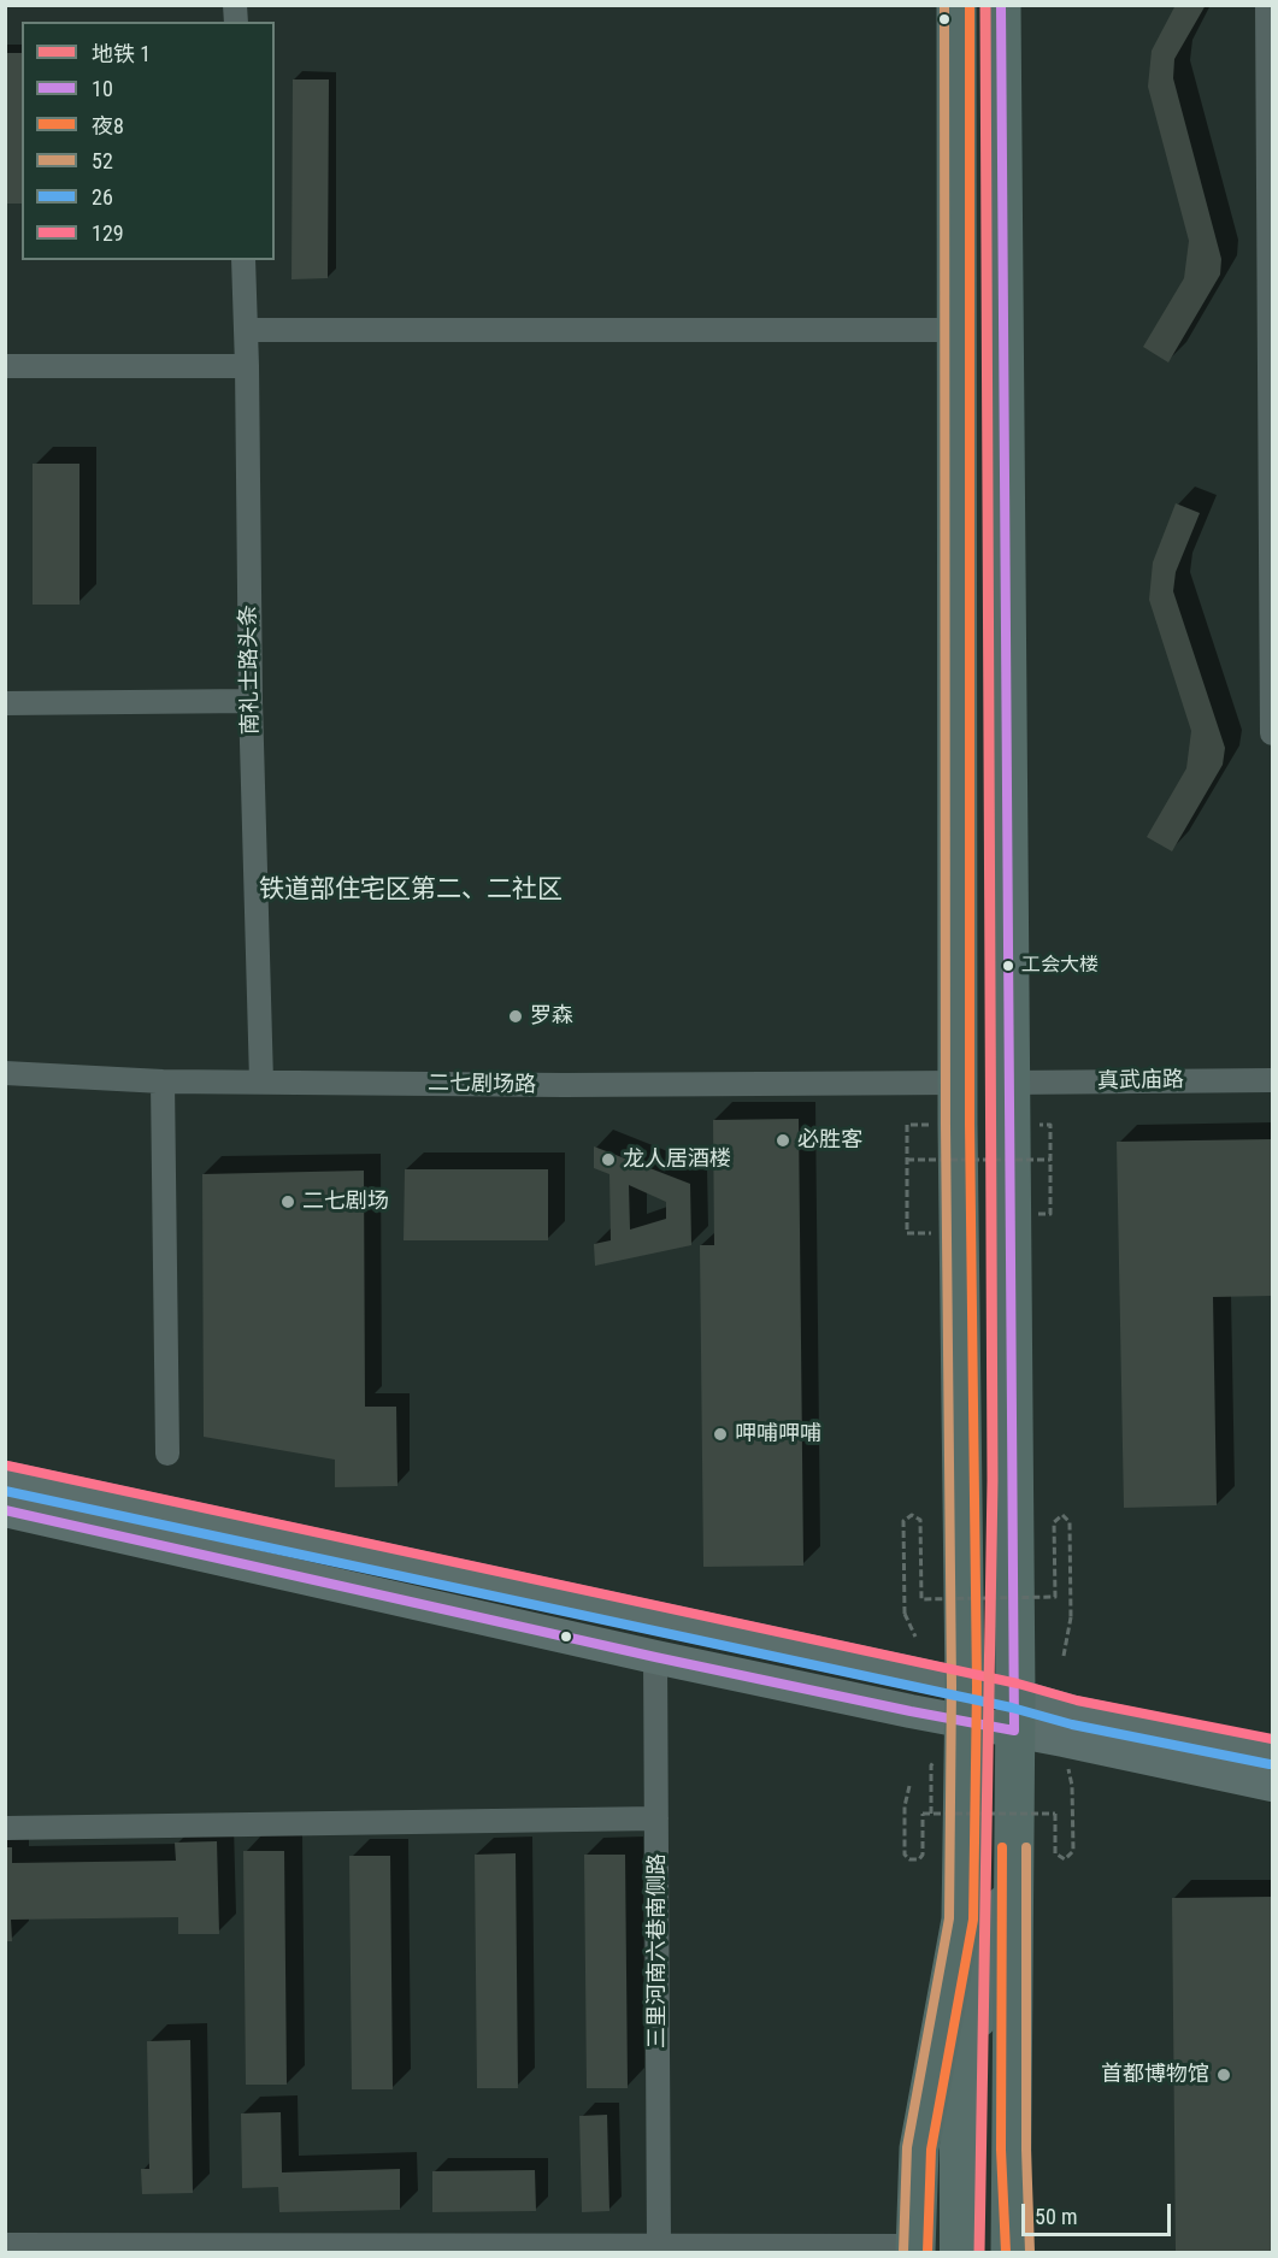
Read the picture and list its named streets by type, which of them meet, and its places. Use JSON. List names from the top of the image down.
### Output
{
  "streets": {
    "street": [
      "南礼士路头条",
      "真武庙路",
      "二七剧场路",
      "三里河南六巷南侧路"
    ]
  },
  "crossings": [
    ["南礼士路头条", "二七剧场路"]
  ],
  "districts": ["铁道部住宅区第二、二社区"],
  "places": [
    "工会大楼",
    "罗森",
    "必胜客",
    "龙人居酒楼",
    "二七剧场",
    "呷哺呷哺",
    "首都博物馆"
  ],
  "lines": [
    "metro line 1",
    "transit line 10",
    "transit line 夜8",
    "transit line 52",
    "transit line 129",
    "transit line 26"
  ],
  "legend": [
    "地铁 1",
    "10",
    "夜8",
    "52",
    "26",
    "129"
  ],
  "scale_bar": "50 m"
}
